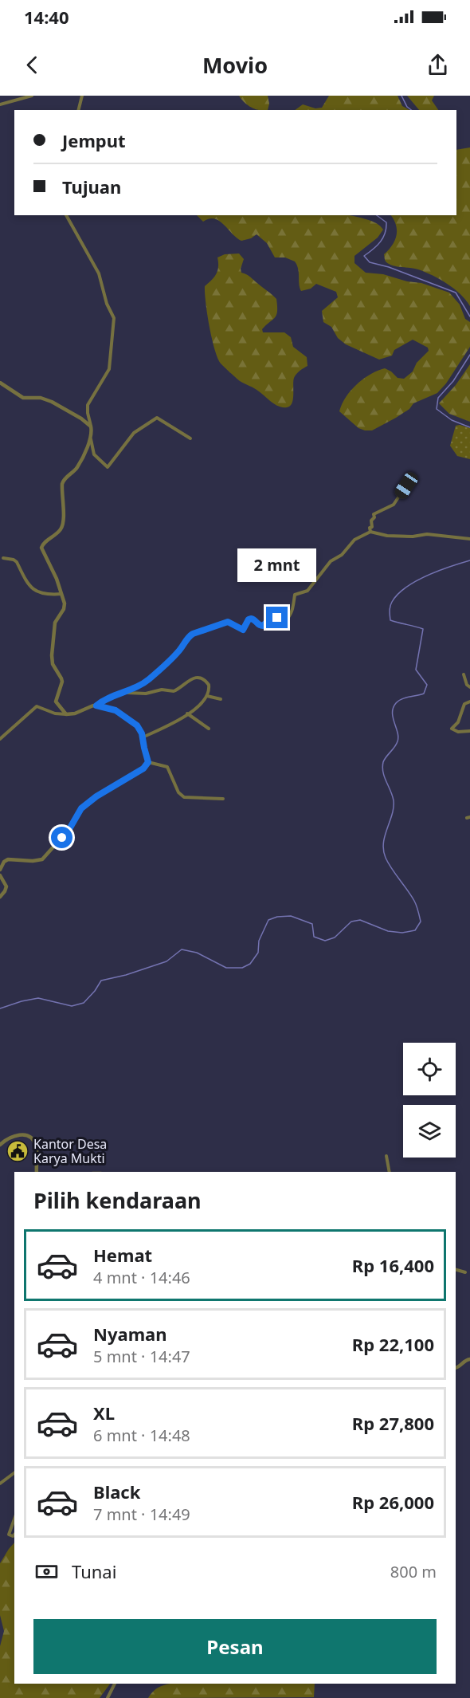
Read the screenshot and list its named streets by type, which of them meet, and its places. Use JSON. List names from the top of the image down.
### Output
{
  "places": {
    "public building": ["Kantor Desa Karya Mukti"]
  },
  "page": {
    "status": "14:40",
    "header": "Movio",
    "banner": ["Jemput", "Tujuan"],
    "bubble": "2 mnt",
    "heading": "Pilih kendaraan",
    "list": [
      {
        "name": "Hemat",
        "note": "4 mnt · 14:46",
        "value": "Rp 16,400"
      },
      {
        "name": "Nyaman",
        "note": "5 mnt · 14:47",
        "value": "Rp 22,100"
      },
      {
        "name": "XL",
        "note": "6 mnt · 14:48",
        "value": "Rp 27,800"
      },
      {
        "name": "Black",
        "note": "7 mnt · 14:49",
        "value": "Rp 26,000"
      }
    ],
    "pay": ["Tunai", "800 m"],
    "buttons": "Pesan"
  }
}
